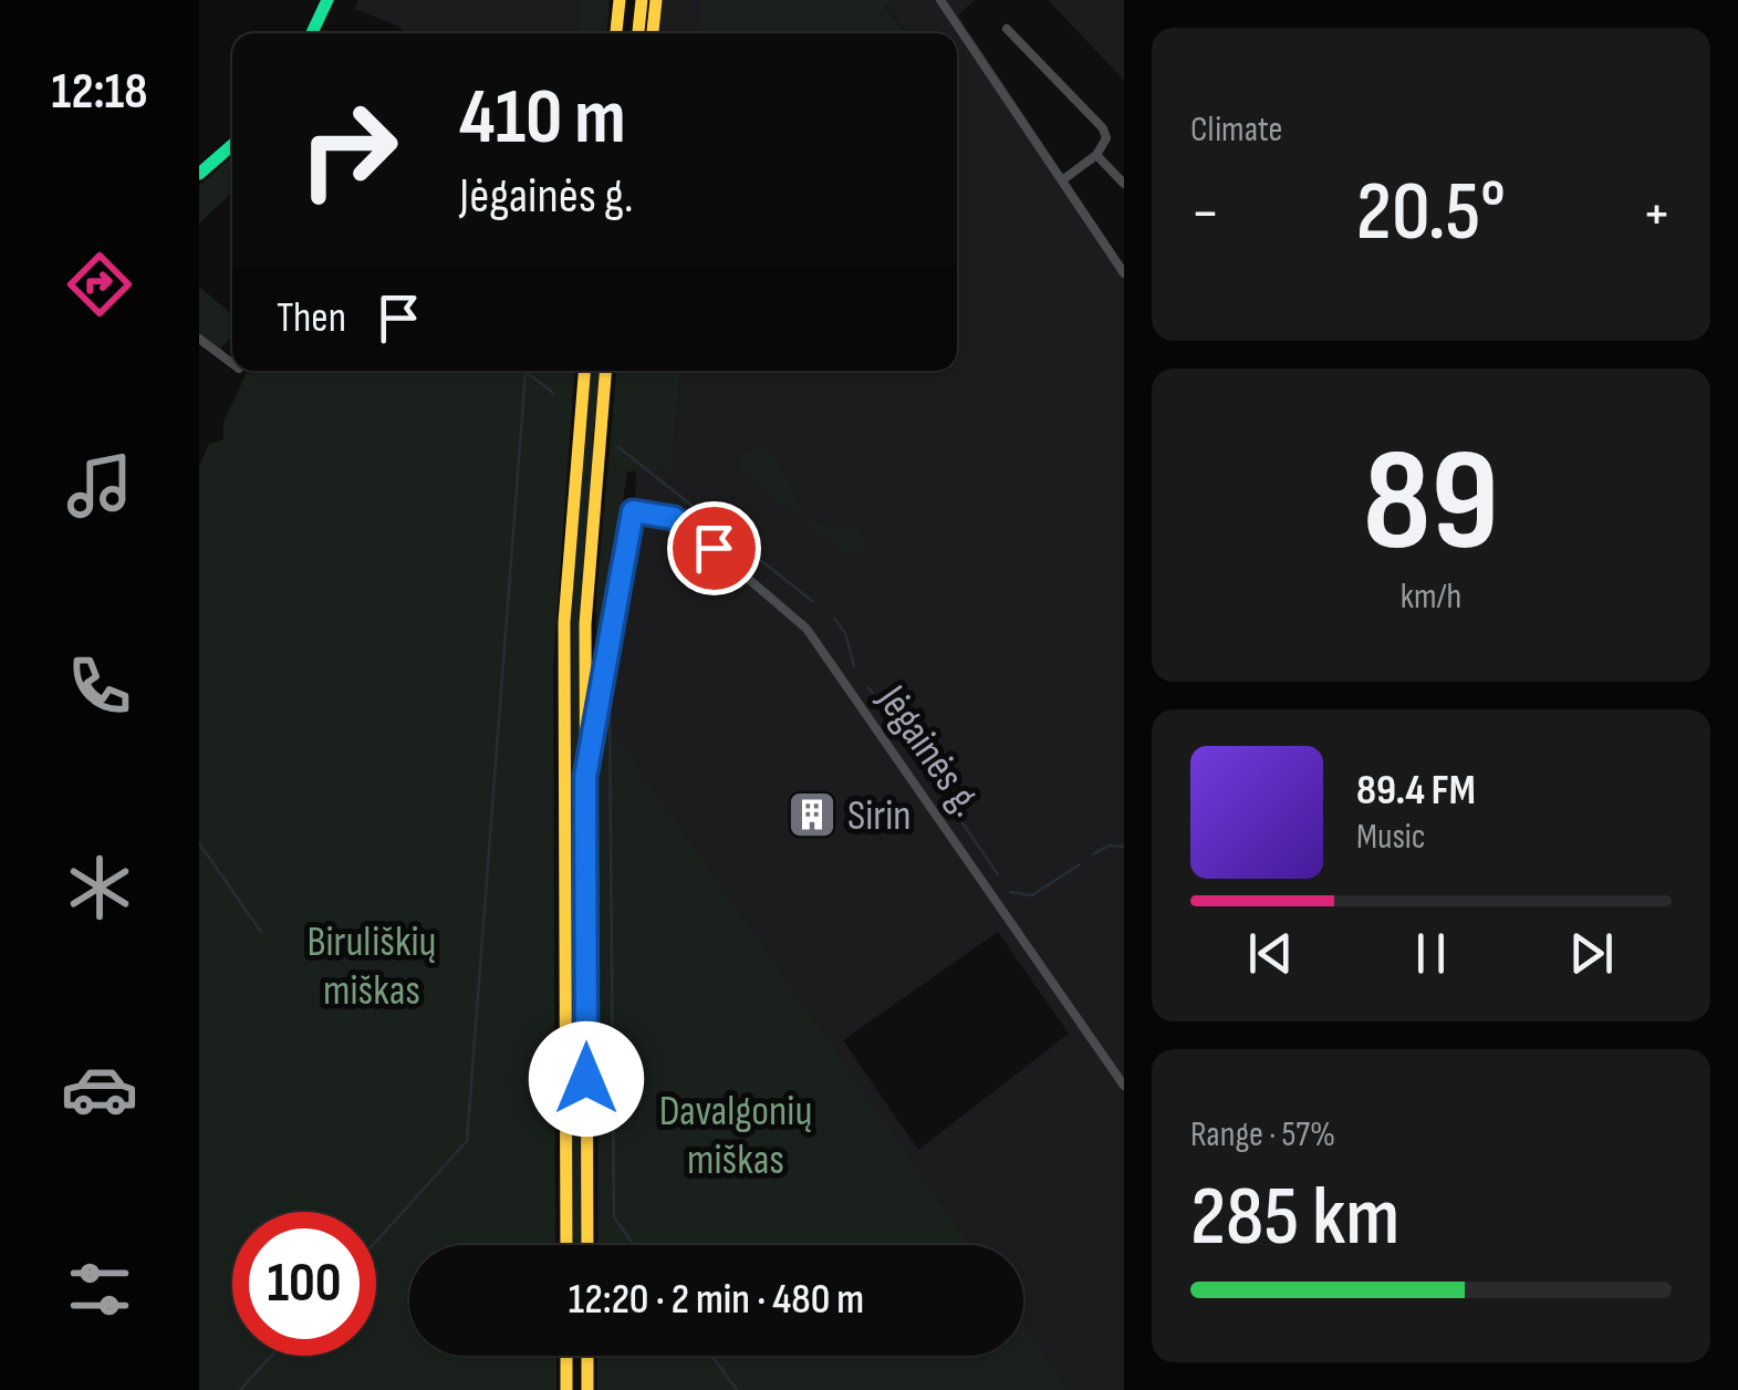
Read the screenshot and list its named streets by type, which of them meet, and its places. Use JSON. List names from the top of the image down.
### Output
{
  "streets": {
    "street": ["Jėgainės g."]
  },
  "parks": ["Biruliškių miškas", "Davalgonių miškas"],
  "places": {
    "building": ["Sirin"]
  },
  "page": {
    "tabs": "12:18",
    "tile": [
      "Climate",
      ["89", "km/h"],
      ["Range · 57%", "285 km"]
    ],
    "turn": ["410 m", "Jėgainės g."],
    "heat": ["−", "20.5°", "+"],
    "then": "Then",
    "song": ["89.4 FM", "Music"],
    "limit": "100",
    "trip": "12:20 · 2 min · 480 m"
  }
}
